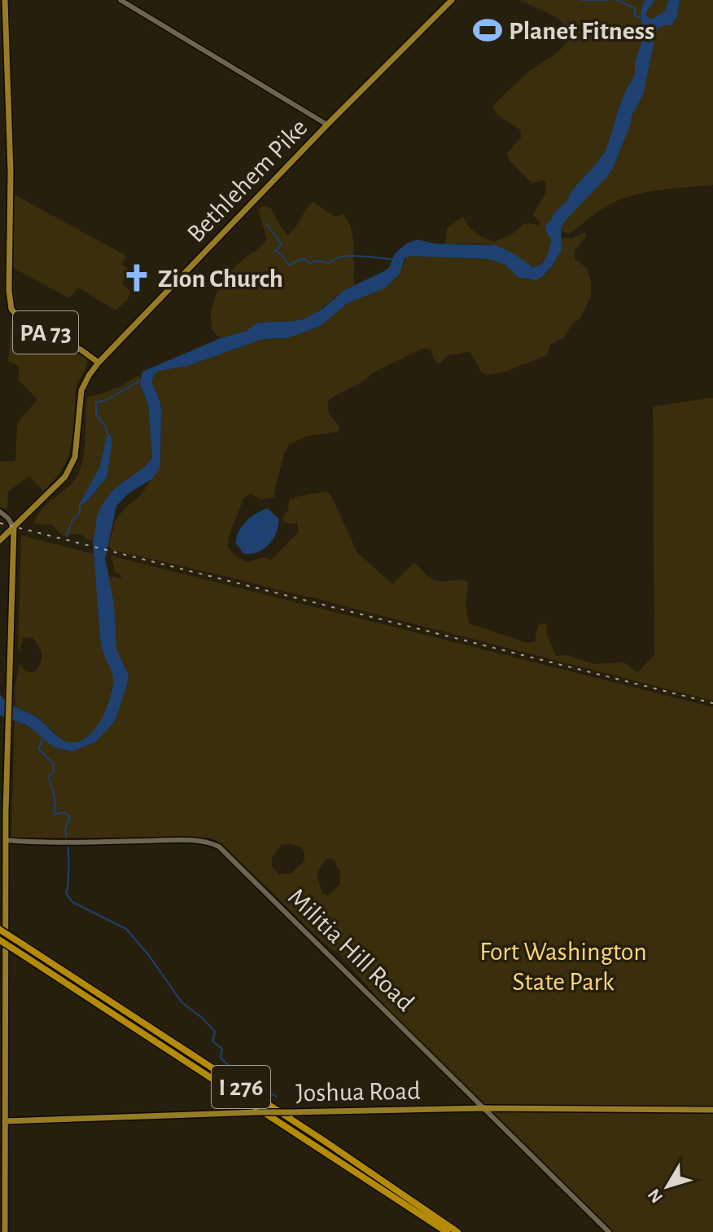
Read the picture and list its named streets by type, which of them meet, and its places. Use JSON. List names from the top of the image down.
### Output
{
  "streets": {
    "highway": ["I 276"],
    "main road": ["Bethlehem Pike", "PA 73", "Joshua Road"],
    "street": ["Militia Hill Road"]
  },
  "crossings": [
    ["Bethlehem Pike", "PA 73"],
    ["Militia Hill Road", "Joshua Road"]
  ],
  "parks": ["Fort Washington State Park"],
  "places": {
    "sports": ["Planet Fitness"],
    "church": ["Zion Church"]
  },
  "north": "bottom left"
}
